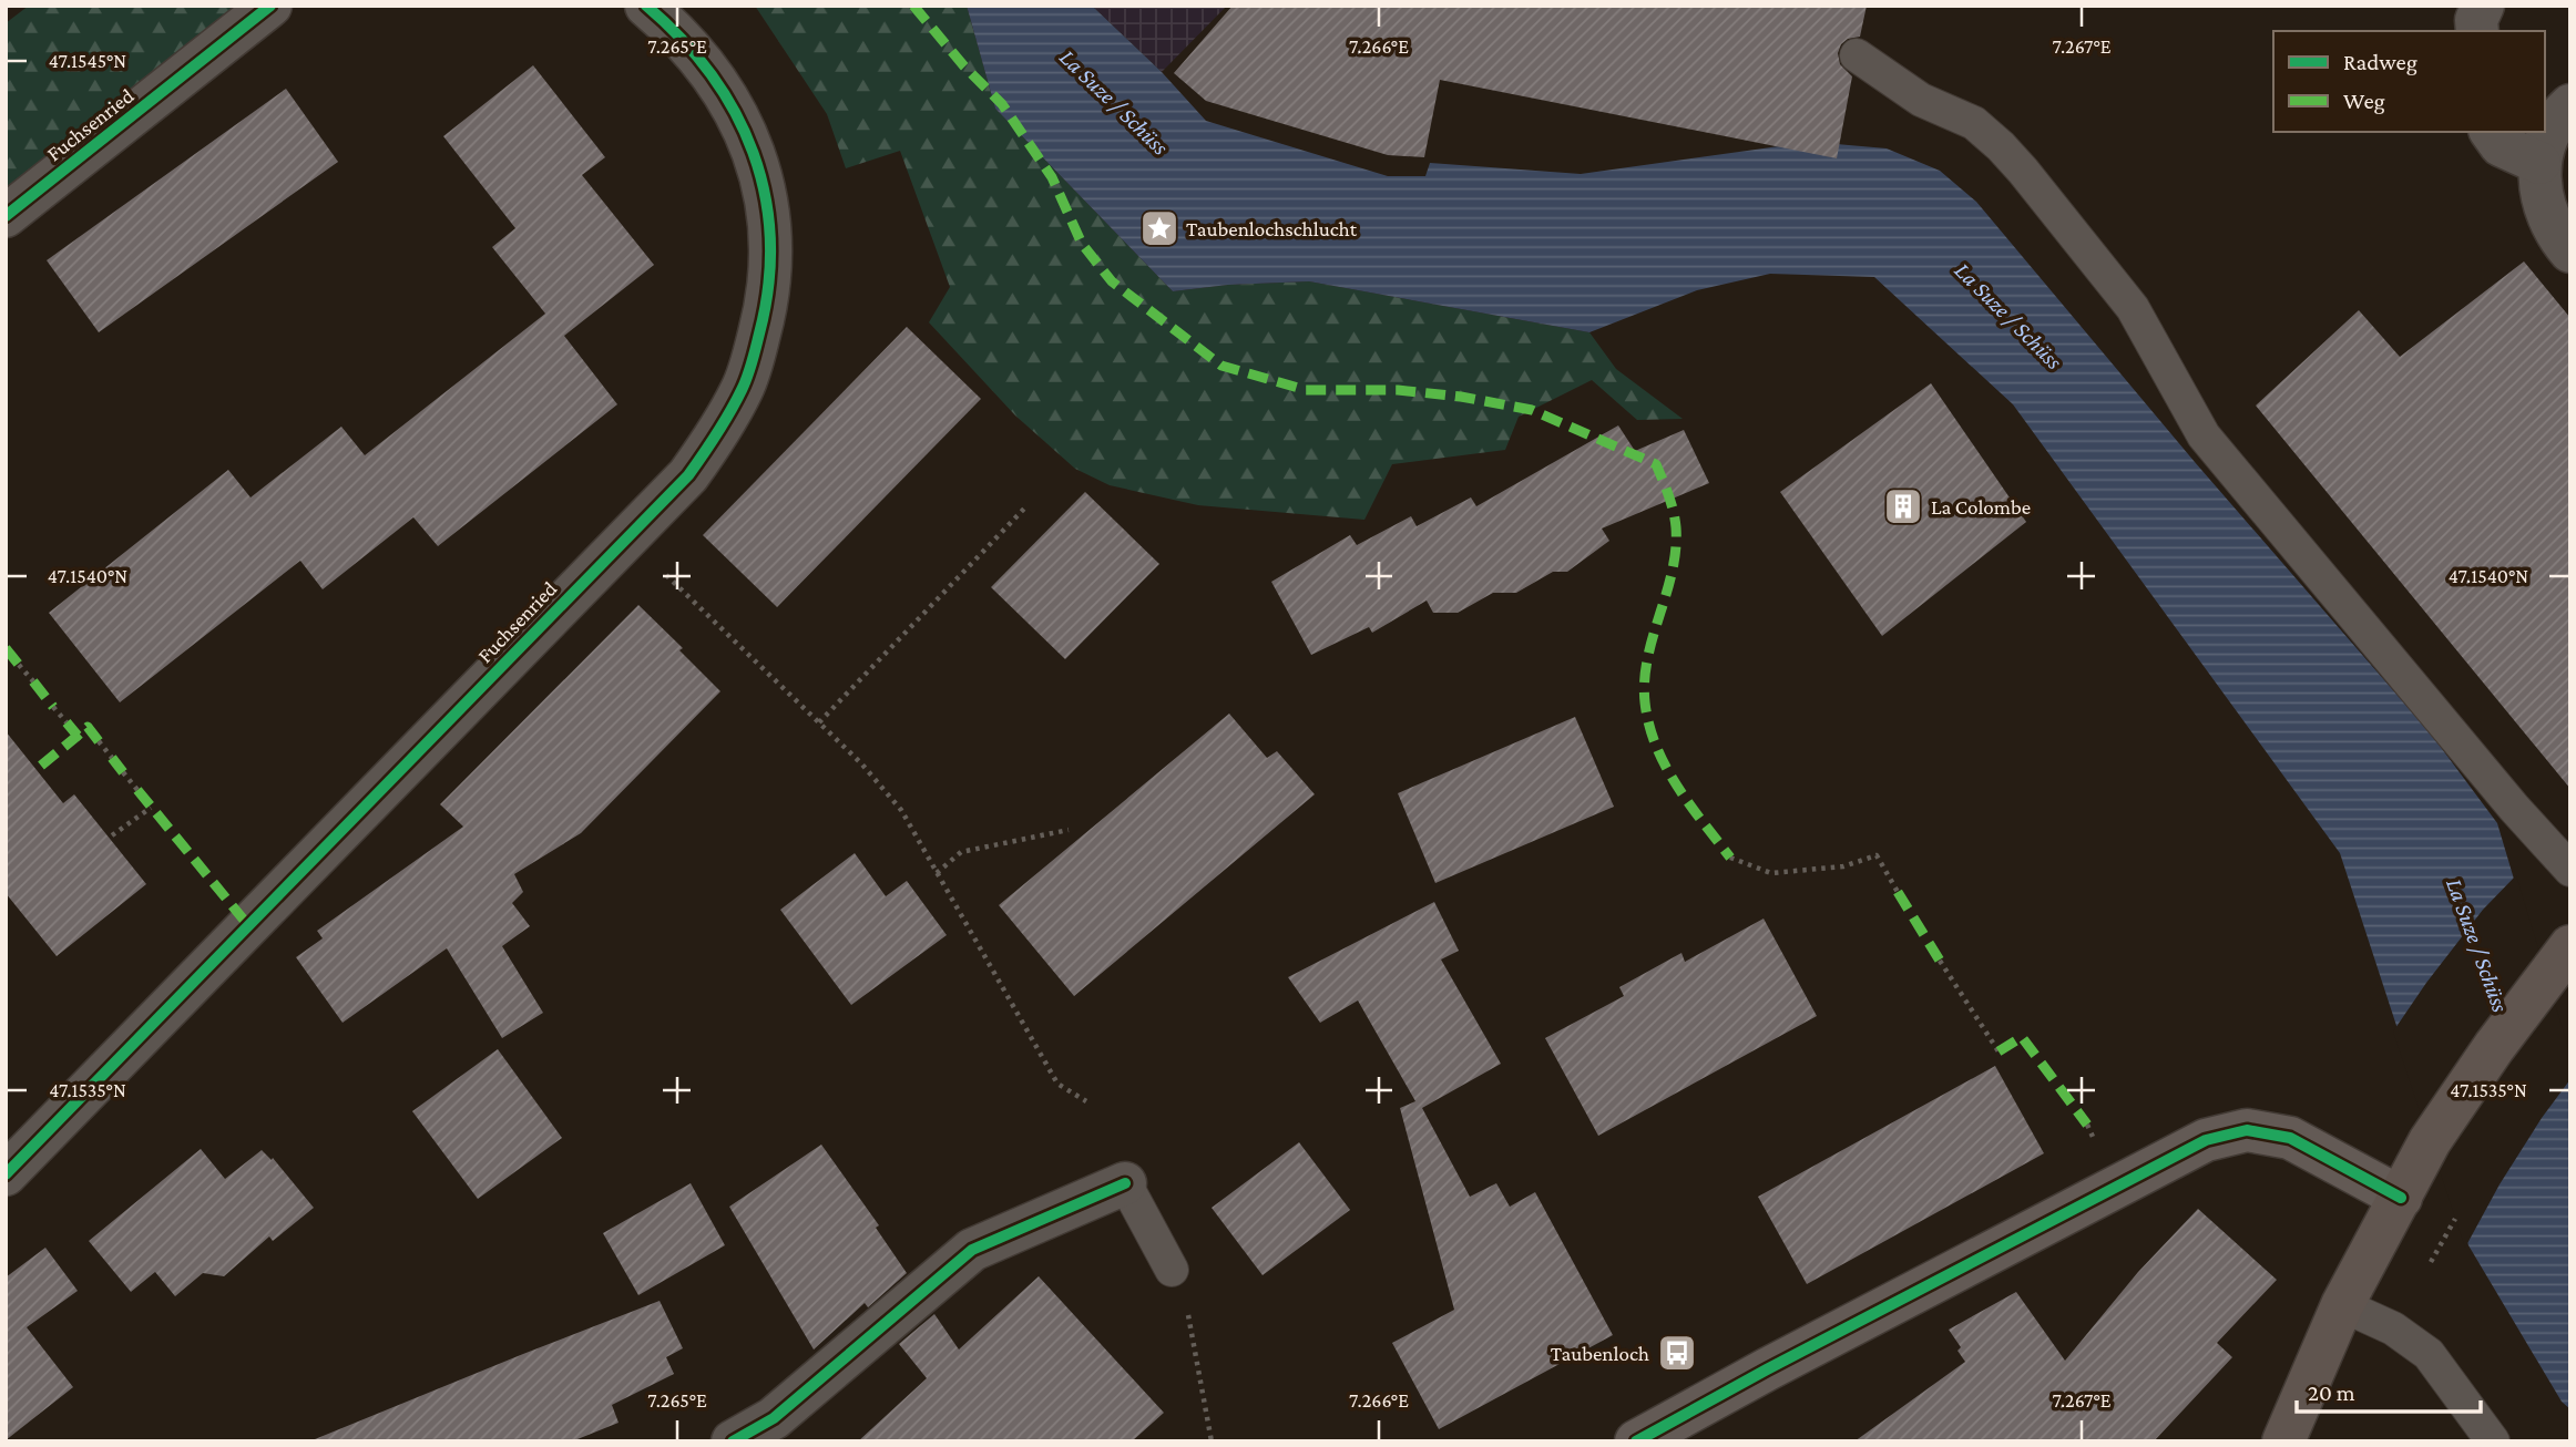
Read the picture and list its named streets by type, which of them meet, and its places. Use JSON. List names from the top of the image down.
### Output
{
  "streets": {
    "street": ["Fuchsenried"]
  },
  "water": ["La Suze / Schüss"],
  "places": {
    "place": ["Taubenlochschlucht"],
    "building": ["La Colombe"],
    "bus stop": ["Taubenloch"]
  },
  "legend": ["Radweg", "Weg"],
  "scale_bar": "20 m",
  "coordinates": [
    "7.265°E",
    "7.266°E",
    "7.267°E",
    "47.1545°N",
    "47.1540°N",
    "47.1535°N"
  ]
}
